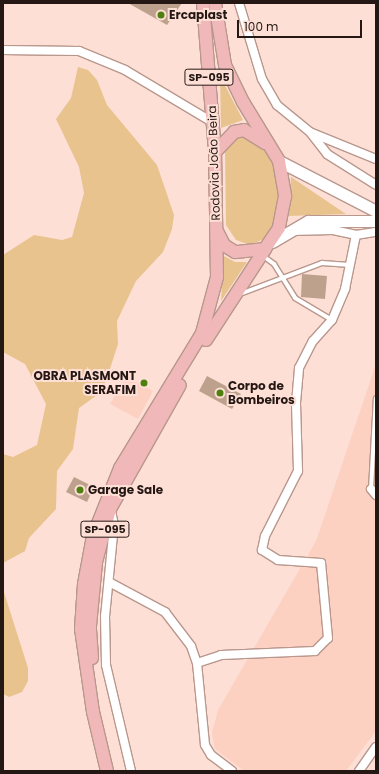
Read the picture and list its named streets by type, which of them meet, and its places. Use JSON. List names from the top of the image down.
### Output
{
  "streets": {
    "main road": ["SP-095", "Rodovia João Beira"]
  },
  "crossings": [
    ["SP-095", "Rodovia João Beira"]
  ],
  "places": [
    "Ercaplast",
    "OBRA PLASMONT SERAFIM",
    "Corpo de Bombeiros",
    "Garage Sale"
  ],
  "scale_bar": "100 m"
}
